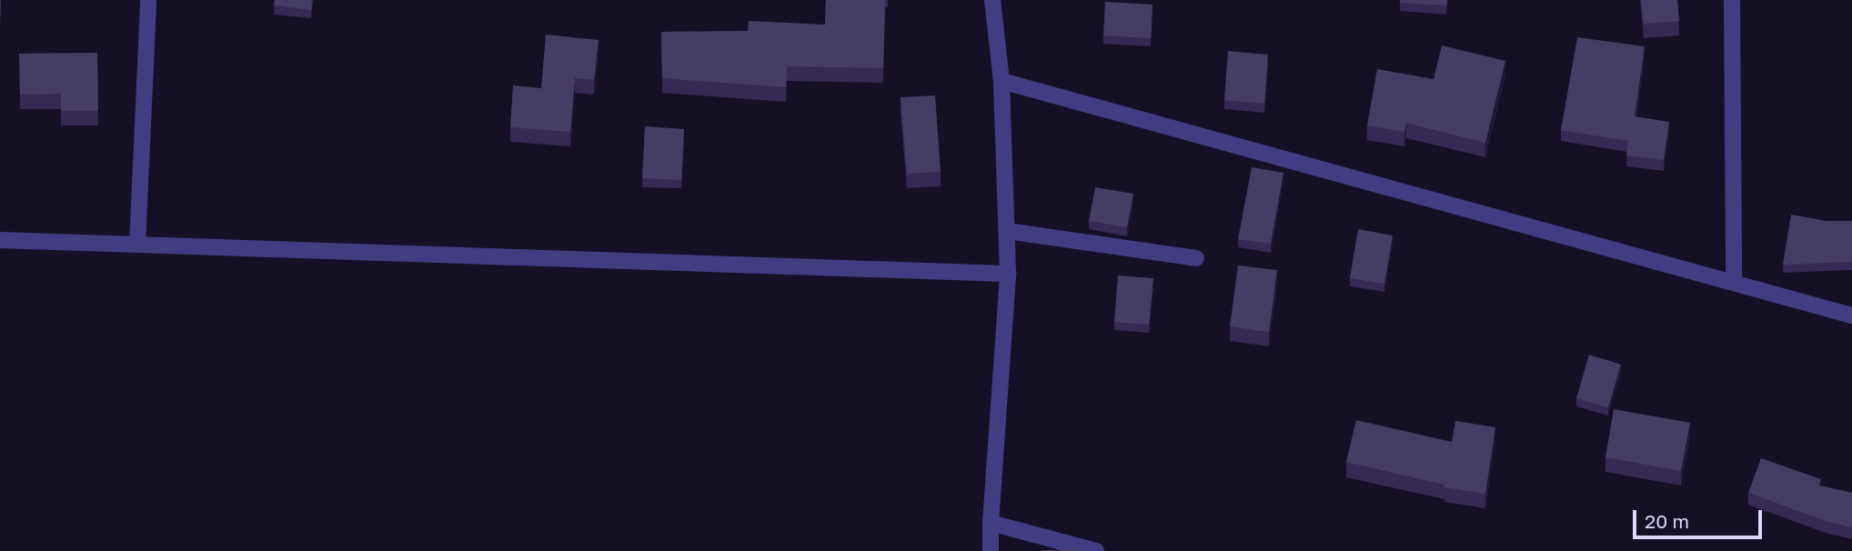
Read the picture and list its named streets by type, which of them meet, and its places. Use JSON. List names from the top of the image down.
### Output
{
  "scale_bar": "20 m"
}
